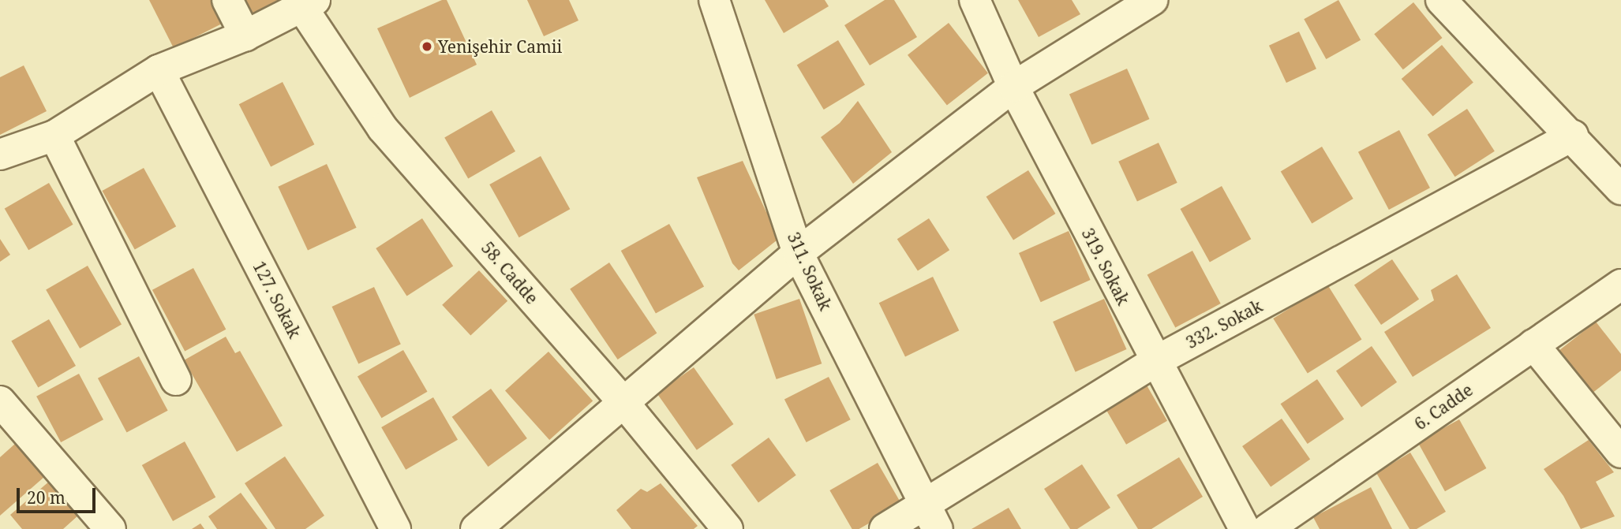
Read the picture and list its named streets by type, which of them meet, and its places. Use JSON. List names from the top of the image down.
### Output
{
  "streets": {
    "street": [
      "319. Sokak",
      "311. Sokak",
      "58. Cadde",
      "127. Sokak",
      "332. Sokak",
      "6. Cadde"
    ]
  },
  "crossings": [
    ["319. Sokak", "332. Sokak"],
    ["311. Sokak", "332. Sokak"]
  ],
  "places": ["Yenişehir Camii"],
  "scale_bar": "20 m"
}
